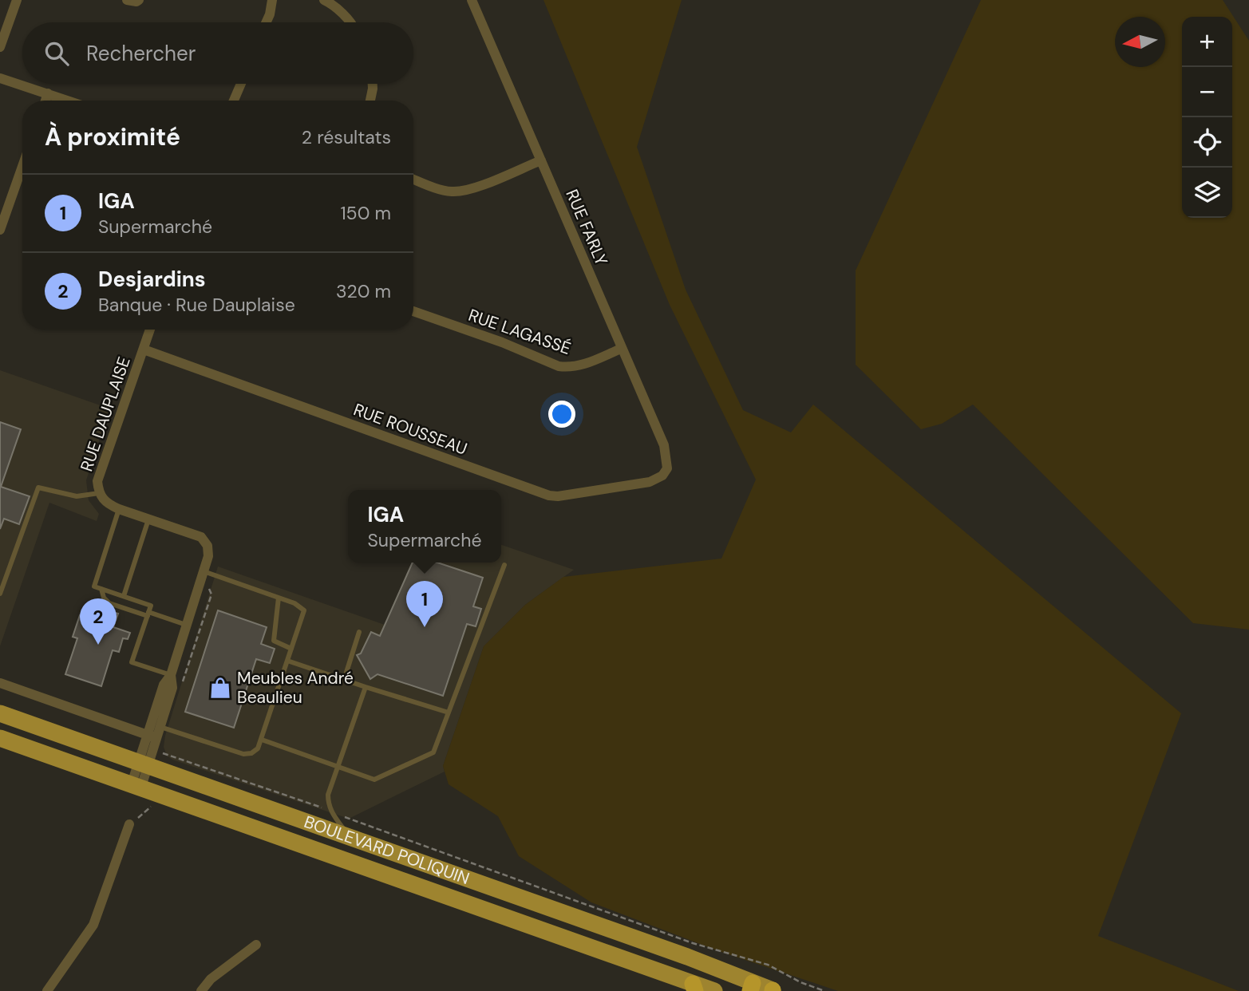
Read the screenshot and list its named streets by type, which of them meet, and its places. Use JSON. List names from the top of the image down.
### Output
{
  "streets": {
    "main road": ["BOULEVARD POLIQUIN"],
    "street": [
      "RUE FARLY",
      "RUE LAGASSÉ",
      "RUE DAUPLAISE",
      "RUE ROUSSEAU"
    ]
  },
  "crossings": [
    ["RUE FARLY", "RUE LAGASSÉ"],
    ["RUE FARLY", "RUE ROUSSEAU"],
    ["RUE DAUPLAISE", "RUE ROUSSEAU"],
    ["RUE DAUPLAISE", "BOULEVARD POLIQUIN"]
  ],
  "places": {
    "shop": ["Meubles André Beaulieu"]
  },
  "north": "left",
  "page": {
    "map_buttons": ["+", "−"],
    "search": "Rechercher",
    "heading": ["À proximité", "2 résultats"],
    "list": [
      {
        "mark": "1",
        "name": "IGA",
        "note": "Supermarché",
        "value": "150 m"
      },
      {
        "mark": "2",
        "name": "Desjardins",
        "note": "Banque · Rue Dauplaise",
        "value": "320 m"
      }
    ],
    "popup": ["IGA", "Supermarché"],
    "pins": ["1", "2"]
  }
}
